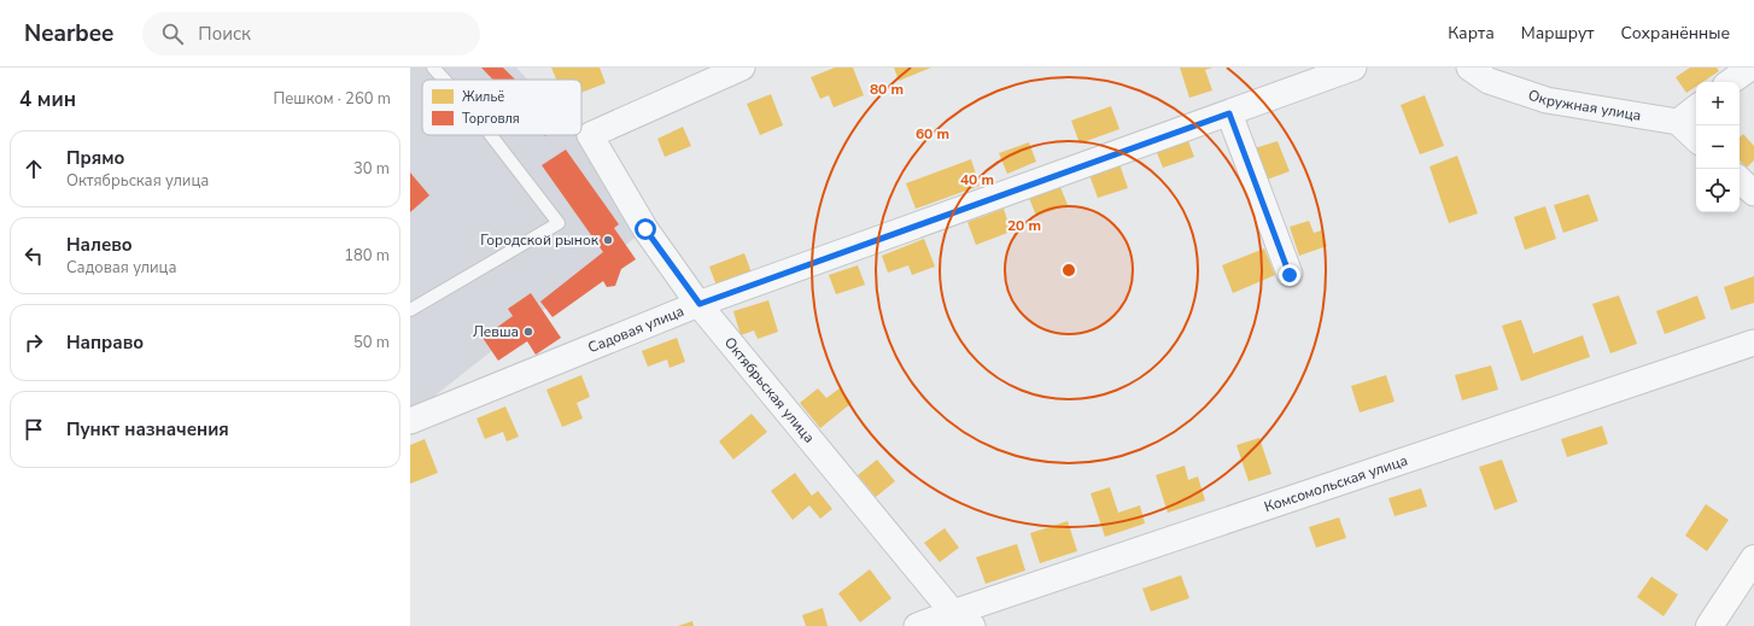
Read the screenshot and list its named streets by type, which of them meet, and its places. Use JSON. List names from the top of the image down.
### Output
{
  "streets": {
    "street": [
      "Окружная улица",
      "Садовая улица",
      "Октябрьская улица",
      "Комсомольская улица"
    ]
  },
  "crossings": [
    ["Садовая улица", "Октябрьская улица"],
    ["Октябрьская улица", "Комсомольская улица"]
  ],
  "places": ["Городской рынок", "Левша"],
  "legend": ["Жильё", "Торговля"],
  "page": {
    "header": "Nearbee",
    "search": "Поиск",
    "nav": ["Карта", "Маршрут", "Сохранённые"],
    "heading": ["4 мин", "Пешком · 260 m"],
    "map_buttons": ["+", "−"],
    "list": [
      ["Прямо", "Октябрьская улица", "30 m"],
      ["Налево", "Садовая улица", "180 m"],
      ["Направо", "50 m"],
      "Пункт назначения"
    ]
  },
  "rings": [
    "80 m",
    "60 m",
    "40 m",
    "20 m"
  ]
}
